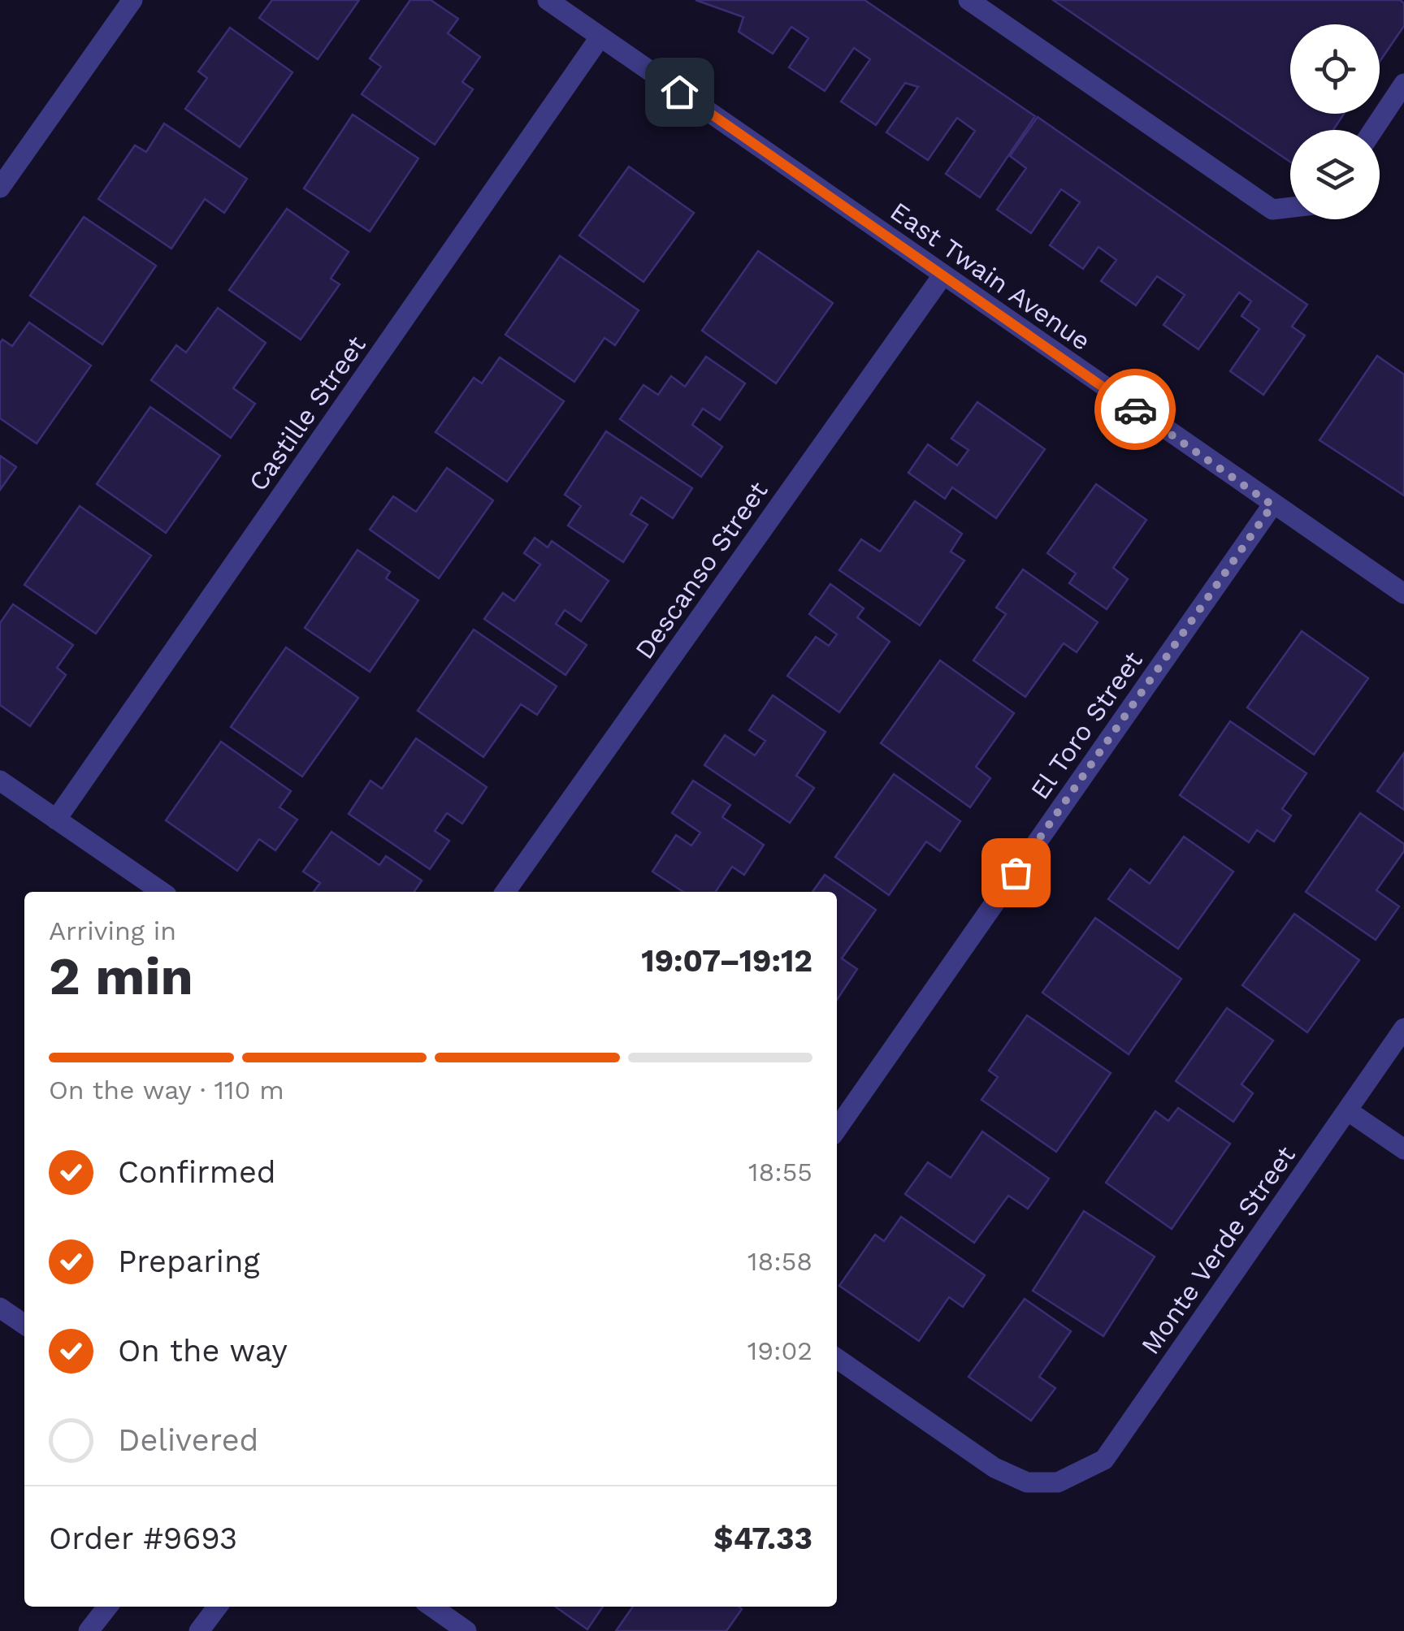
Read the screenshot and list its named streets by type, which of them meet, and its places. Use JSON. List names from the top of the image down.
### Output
{
  "streets": {
    "street": [
      "East Twain Avenue",
      "Castille Street",
      "Descanso Street",
      "El Toro Street",
      "Monte Verde Street"
    ]
  },
  "crossings": [
    ["East Twain Avenue", "Castille Street"],
    ["East Twain Avenue", "Descanso Street"],
    ["East Twain Avenue", "El Toro Street"]
  ],
  "page": {
    "heading": ["2 min", "Arriving in", "19:07–19:12"],
    "panel": ["Order #9693", "$47.33"],
    "bar": "On the way · 110 m",
    "list": [
      ["Confirmed", "18:55"],
      ["Preparing", "18:58"],
      ["On the way", "19:02"],
      "Delivered"
    ]
  }
}
